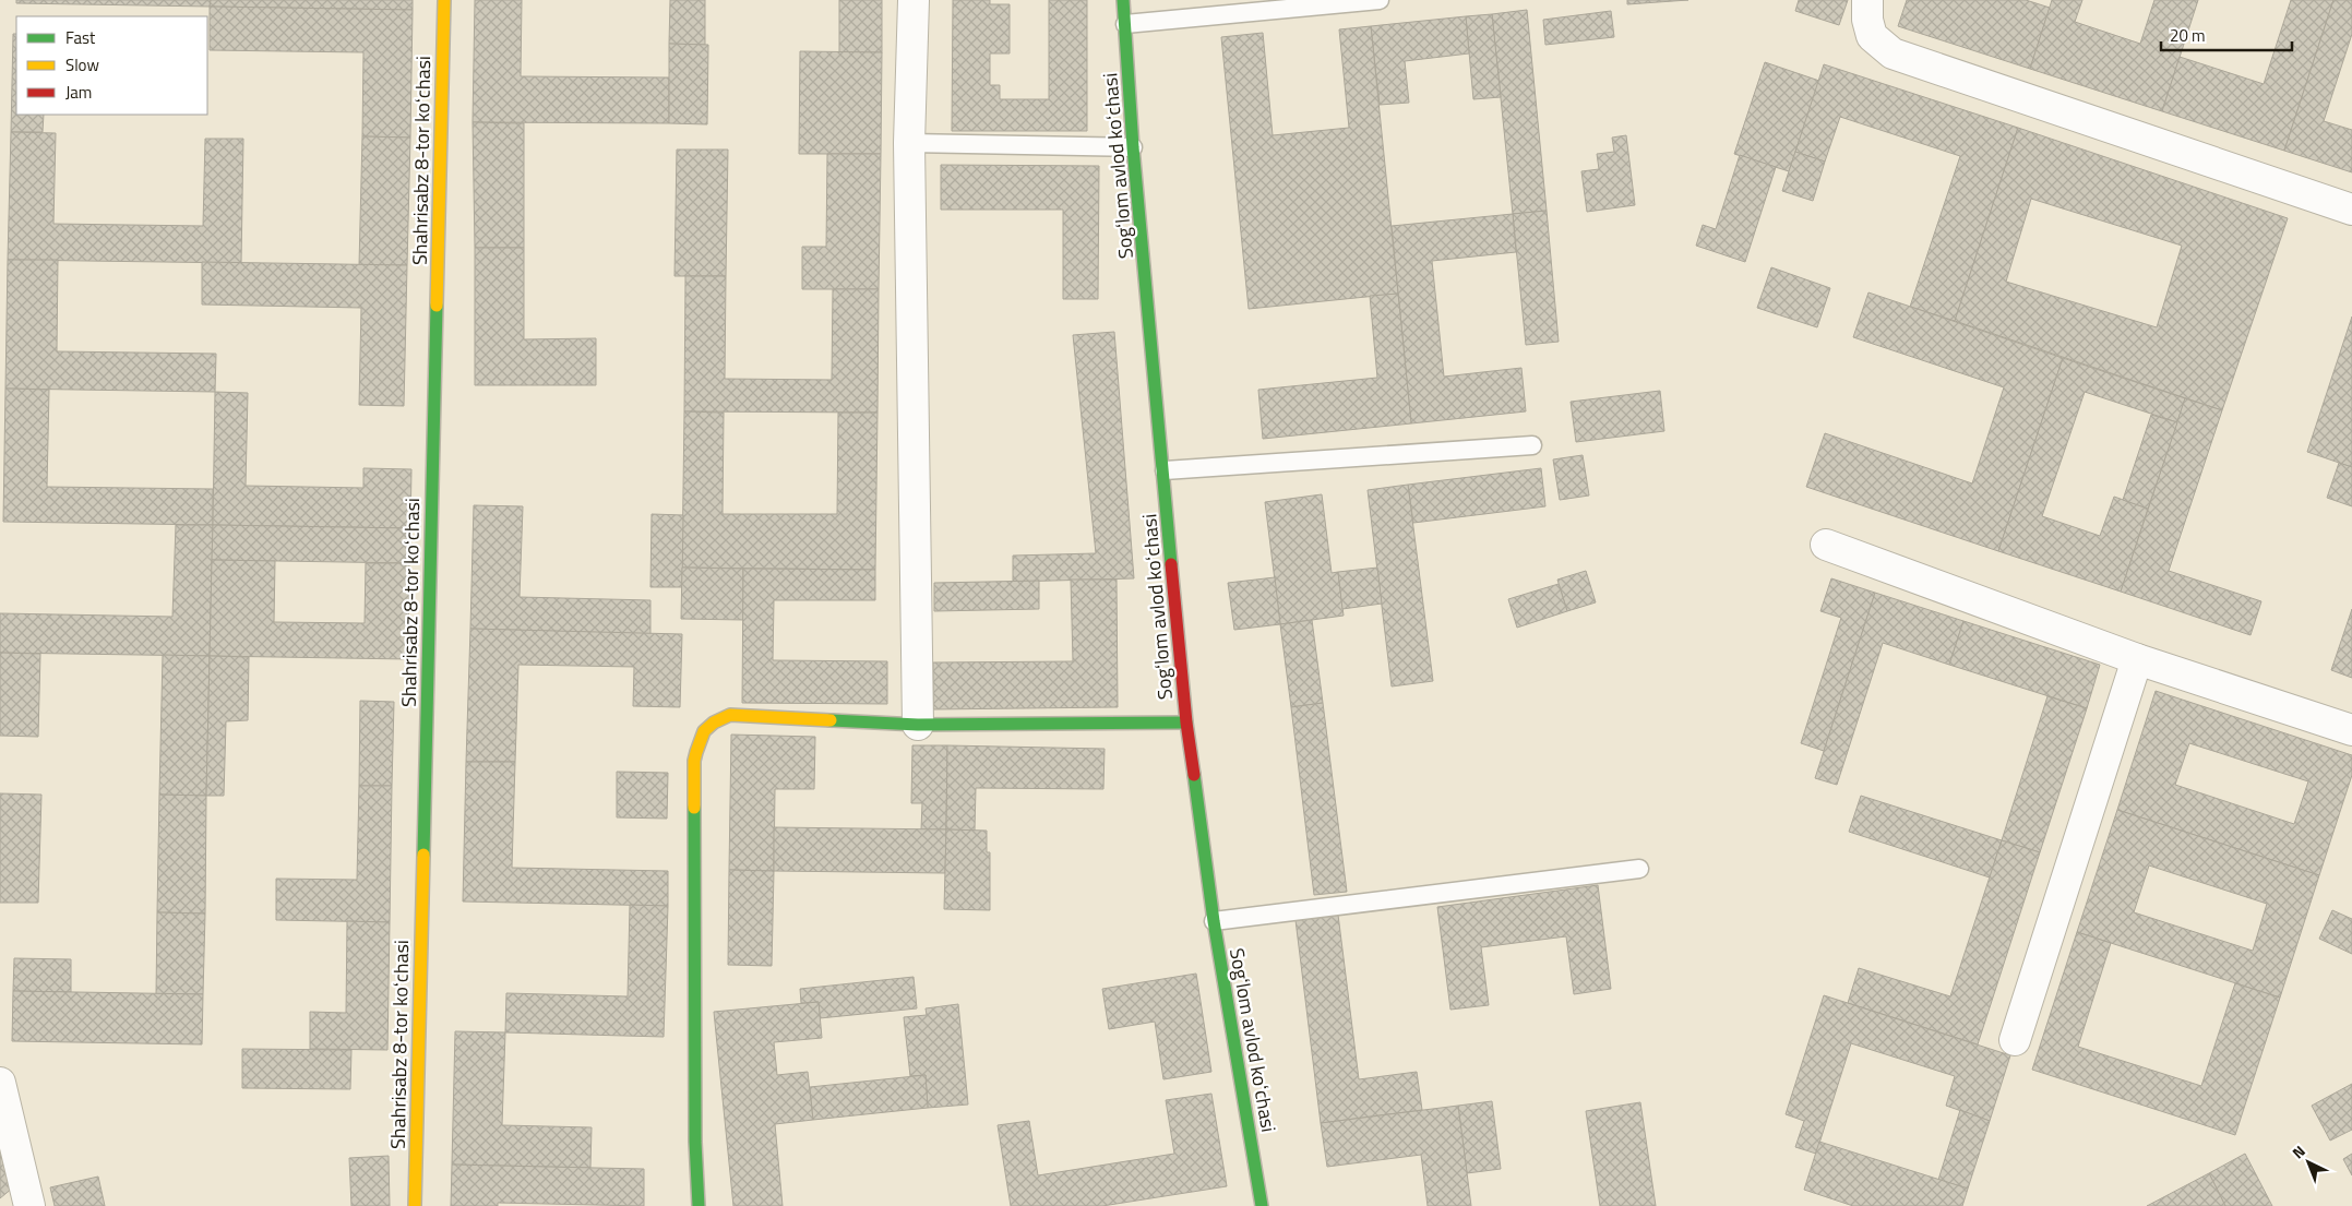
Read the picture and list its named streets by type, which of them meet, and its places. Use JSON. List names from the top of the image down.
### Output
{
  "streets": {
    "street": ["Shahrisabz 8-tor koʻchasi", "Sogʻlom avlod koʻchasi"]
  },
  "legend": ["Fast", "Slow", "Jam"],
  "scale_bar": "20 m",
  "north": "top left"
}
